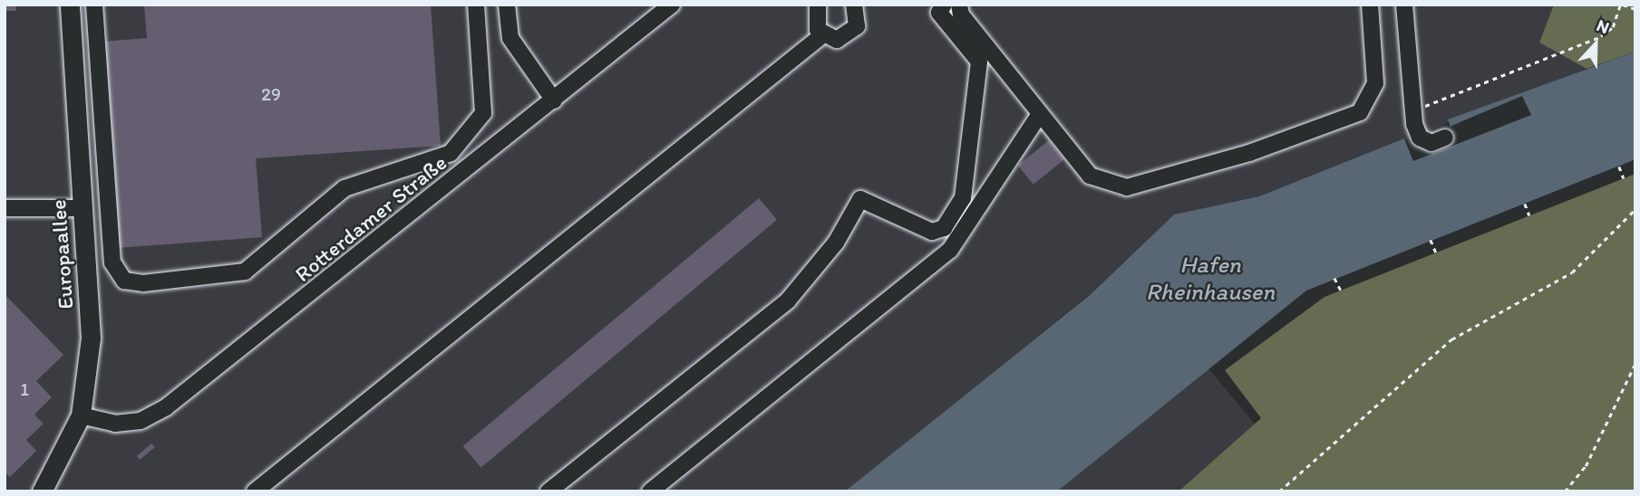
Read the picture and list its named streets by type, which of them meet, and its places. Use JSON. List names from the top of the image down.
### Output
{
  "streets": {
    "main road": ["Europaallee"],
    "street": ["Rotterdamer Straße"]
  },
  "crossings": [
    ["Rotterdamer Straße", "Europaallee"]
  ],
  "water": ["Hafen Rheinhausen"],
  "house_numbers": ["29", "1"],
  "north": "top"
}
